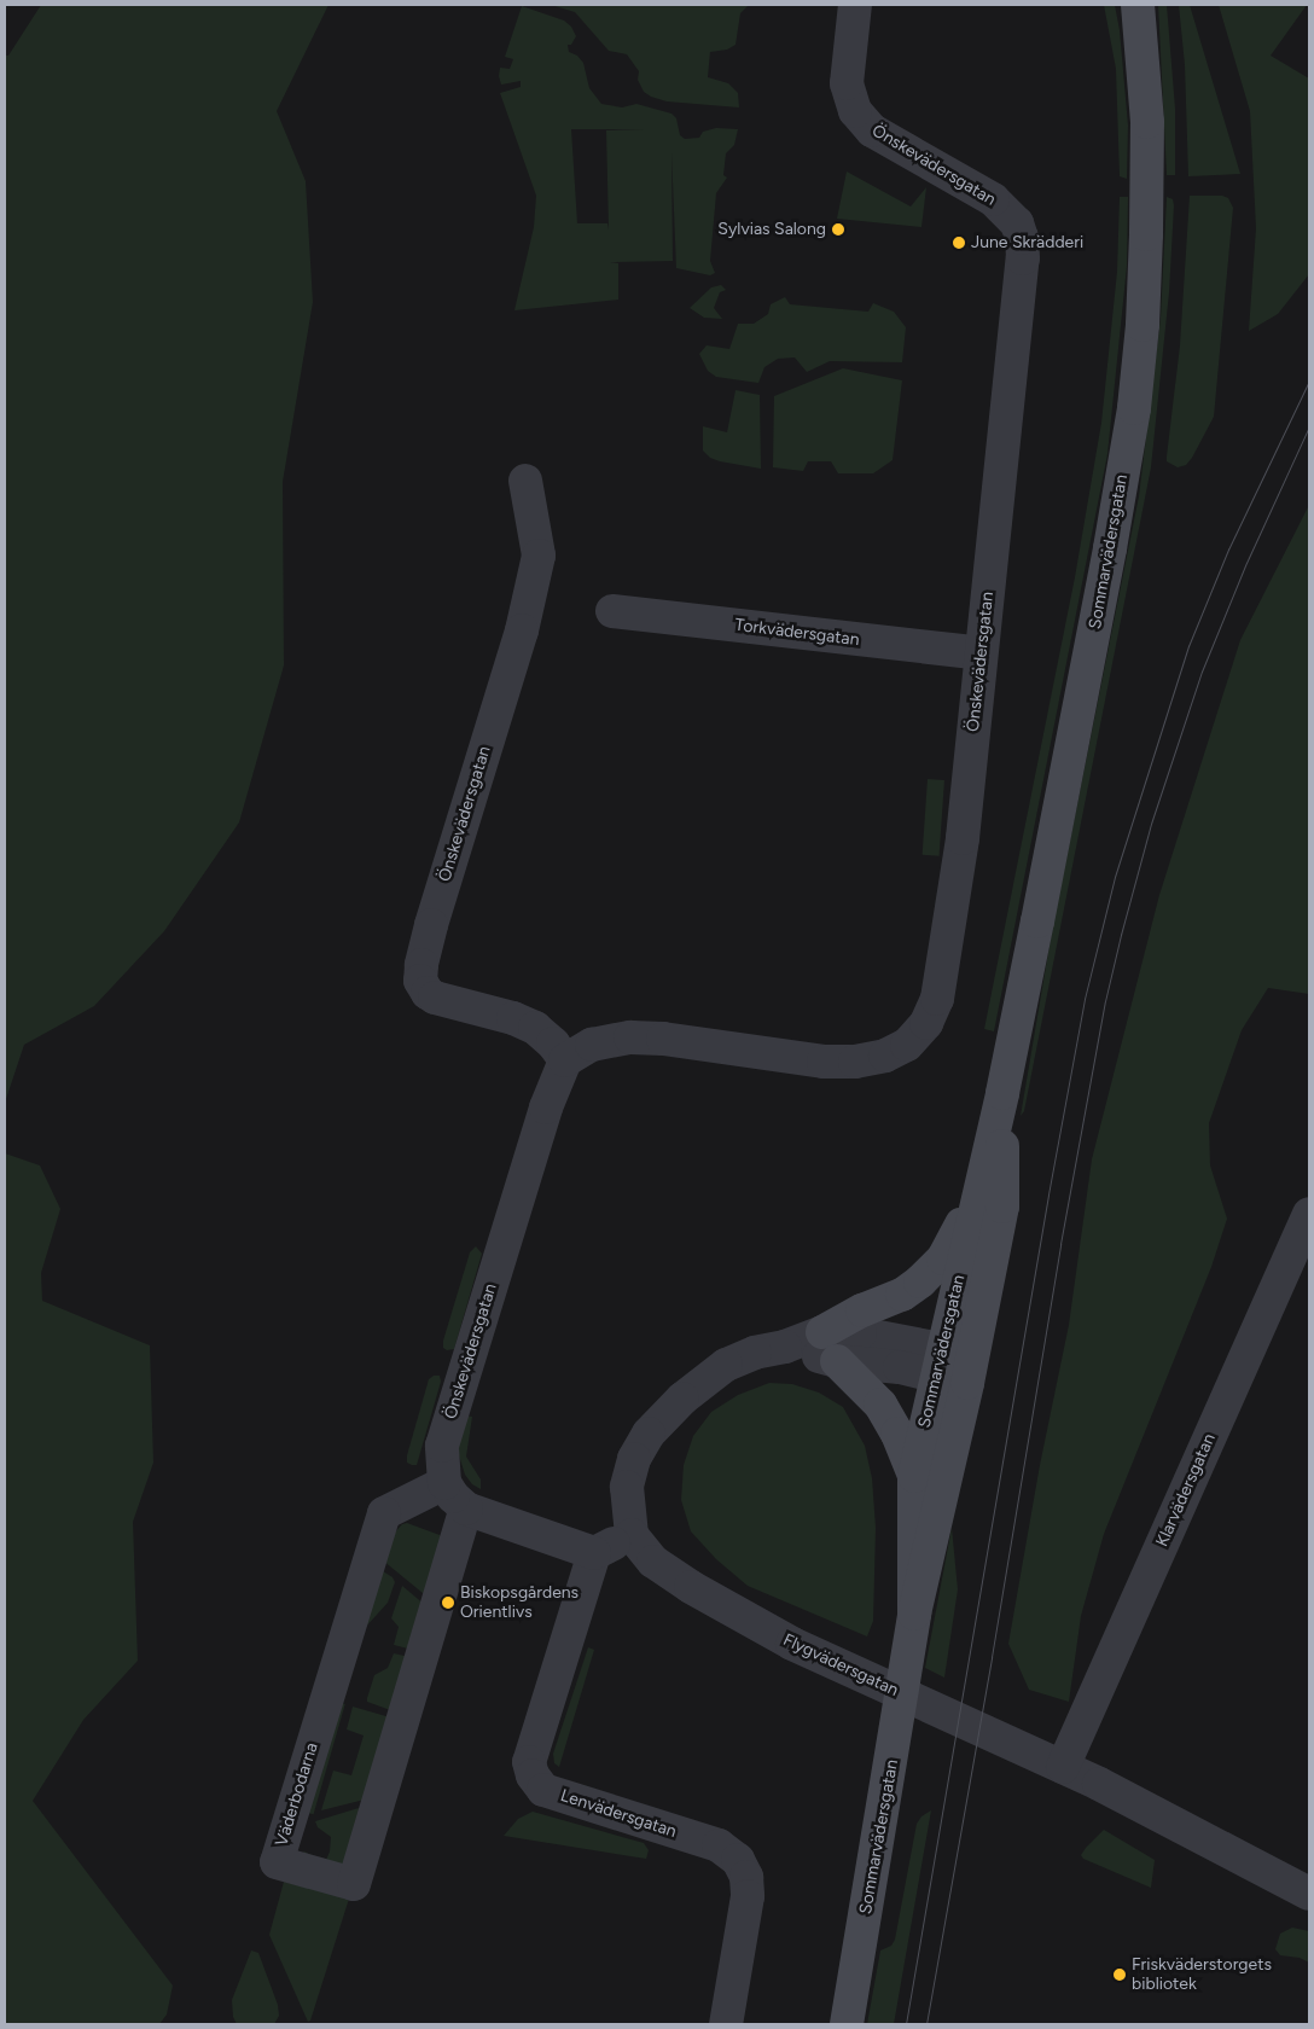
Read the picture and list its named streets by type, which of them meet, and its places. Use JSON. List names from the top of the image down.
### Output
{
  "streets": {
    "street": [
      "Önskevädersgatan",
      "Sommarvädersgatan",
      "Torkvädersgatan",
      "Klarvädersgatan",
      "Flygvädersgatan",
      "Väderbodarna",
      "Lenvädersgatan"
    ]
  },
  "crossings": [
    ["Önskevädersgatan", "Torkvädersgatan"],
    ["Önskevädersgatan", "Väderbodarna"],
    ["Klarvädersgatan", "Flygvädersgatan"]
  ],
  "places": [
    "Sylvias Salong",
    "June Skrädderi",
    "Biskopsgårdens Orientlivs",
    "Friskväderstorgets bibliotek"
  ]
}
